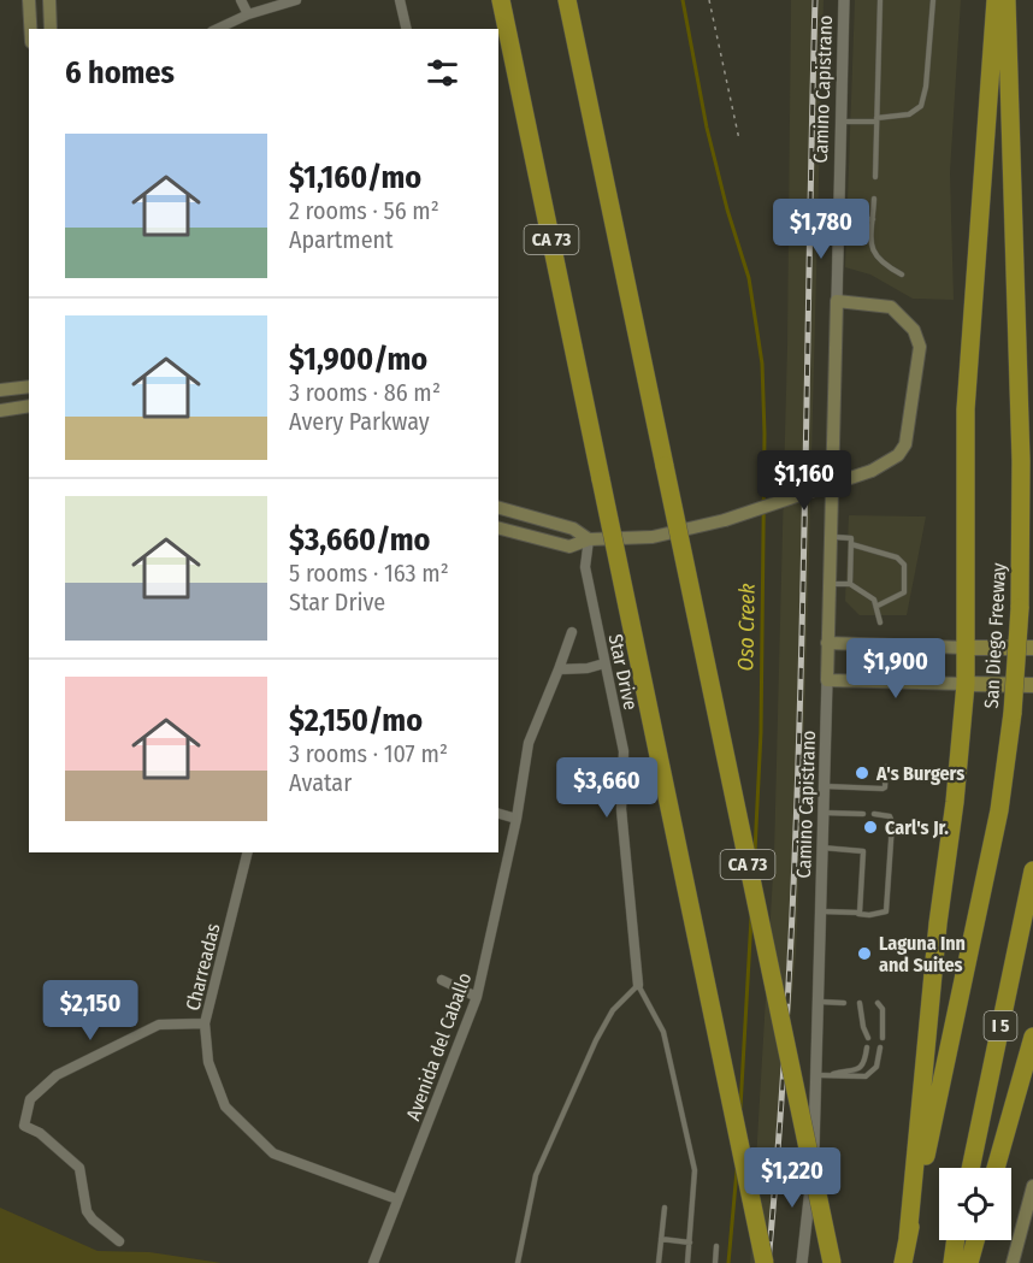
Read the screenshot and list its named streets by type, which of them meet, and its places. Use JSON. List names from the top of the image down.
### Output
{
  "streets": {
    "highway": ["CA 73", "San Diego Freeway", "I 5"],
    "main road": ["Camino Capistrano"],
    "street": ["Star Drive", "Charreadas", "Avenida del Caballo"]
  },
  "crossings": [
    ["Charreadas", "Avenida del Caballo"]
  ],
  "water": ["Oso Creek"],
  "places": ["A's Burgers", "Carl's Jr.", "Laguna Inn and Suites"],
  "page": {
    "heading": "6 homes",
    "list": [
      {
        "name": "$1,160/mo",
        "note": "2 rooms · 56 m² · Apartment"
      },
      {
        "name": "$1,900/mo",
        "note": "3 rooms · 86 m² · Avery Parkway"
      },
      {
        "name": "$3,660/mo",
        "note": "5 rooms · 163 m² · Star Drive"
      },
      {
        "name": "$2,150/mo",
        "note": "3 rooms · 107 m² · Avatar"
      }
    ],
    "price": [
      "$1,780",
      "$1,160",
      "$1,900",
      "$3,660",
      "$2,150",
      "$1,220"
    ]
  }
}
